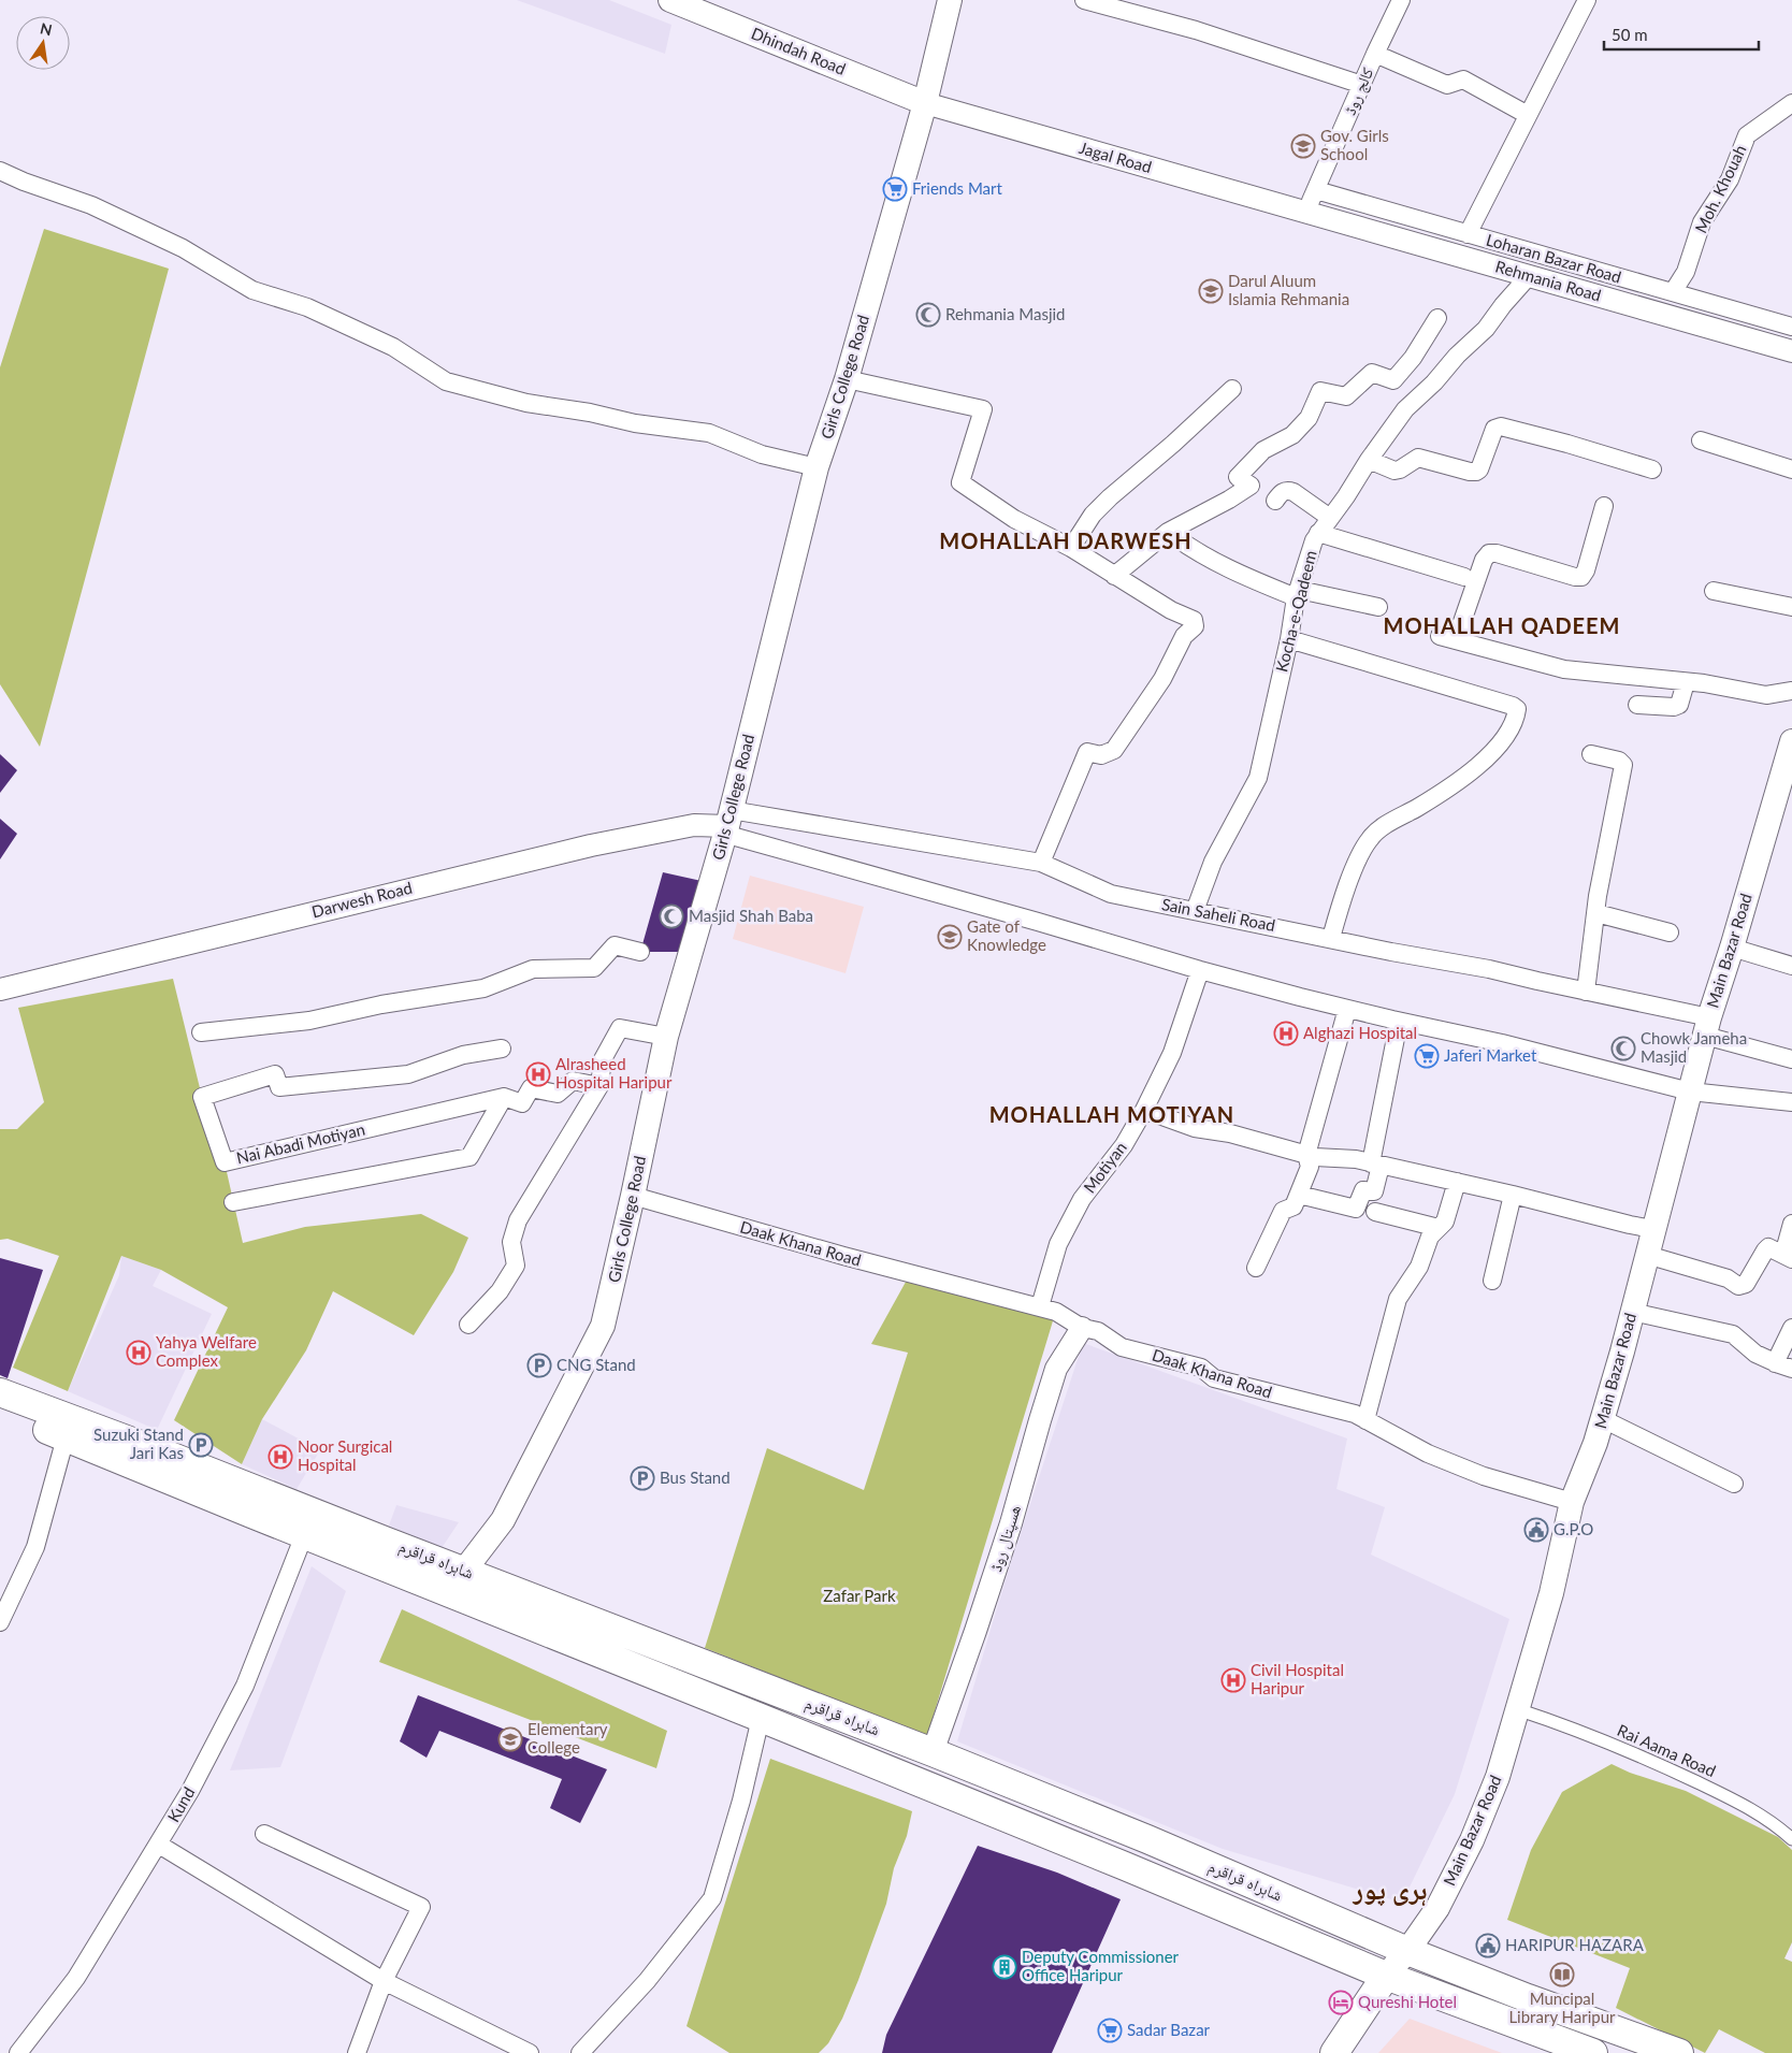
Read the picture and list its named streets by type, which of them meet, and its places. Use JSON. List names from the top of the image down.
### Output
{
  "streets": {
    "highway": ["شاہراہ قراقرم"],
    "main road": ["Dhindah Road", "Girls College Road", "Main Bazar Road"],
    "street": [
      "کالج روڈ",
      "Jagal Road",
      "Moh. Khouah",
      "Loharan Bazar Road",
      "Rehmania Road",
      "Kocha-e-Qadeem",
      "Darwesh Road",
      "Sain Saheli Road",
      "Nai Abadi Motiyan",
      "Motiyan",
      "Daak Khana Road",
      "ھسپتال روڈ",
      "Rai Aama Road",
      "Kund"
    ]
  },
  "crossings": [
    ["Dhindah Road", "Jagal Road"],
    ["Dhindah Road", "Girls College Road"],
    ["کالج روڈ", "Jagal Road"],
    ["کالج روڈ", "Loharan Bazar Road"],
    ["کالج روڈ", "Rehmania Road"],
    ["Jagal Road", "Rehmania Road"],
    ["Jagal Road", "Girls College Road"],
    ["Moh. Khouah", "Loharan Bazar Road"],
    ["Rehmania Road", "Kocha-e-Qadeem"],
    ["Girls College Road", "Darwesh Road"],
    ["Girls College Road", "Sain Saheli Road"],
    ["Girls College Road", "Daak Khana Road"],
    ["Girls College Road", "شاہراہ قراقرم"],
    ["Kocha-e-Qadeem", "Sain Saheli Road"],
    ["Darwesh Road", "Sain Saheli Road"],
    ["Sain Saheli Road", "Main Bazar Road"],
    ["Main Bazar Road", "Daak Khana Road"],
    ["Main Bazar Road", "شاہراہ قراقرم"],
    ["Main Bazar Road", "Rai Aama Road"],
    ["Motiyan", "Daak Khana Road"],
    ["Daak Khana Road", "ھسپتال روڈ"],
    ["ھسپتال روڈ", "شاہراہ قراقرم"],
    ["شاہراہ قراقرم", "Kund"]
  ],
  "districts": [
    "MOHALLAH DARWESH",
    "MOHALLAH QADEEM",
    "MOHALLAH MOTIYAN",
    "ہری پور"
  ],
  "parks": ["Zafar Park"],
  "places": {
    "school or university": [
      "Gov. Girls School",
      "Darul Aluum Islamia Rehmania",
      "Gate of Knowledge",
      "Elementary College"
    ],
    "supermarket": ["Friends Mart", "Jaferi Market", "Sadar Bazar"],
    "mosque": ["Rehmania Masjid", "Masjid Shah Baba", "Chowk Jameha Masjid"],
    "hospital": [
      "Alghazi Hospital",
      "Alrasheed Hospital Haripur",
      "Yahya Welfare Complex",
      "Noor Surgical Hospital",
      "Civil Hospital Haripur"
    ],
    "parking": ["CNG Stand", "Suzuki Stand Jari Kas", "Bus Stand"],
    "public building": ["G.P.O", "HARIPUR HAZARA"],
    "building": ["Deputy Commissioner Office Haripur"],
    "library": ["Muncipal Library Haripur"],
    "hotel": ["Qureshi Hotel"]
  },
  "scale_bar": "50 m",
  "north": "top"
}
